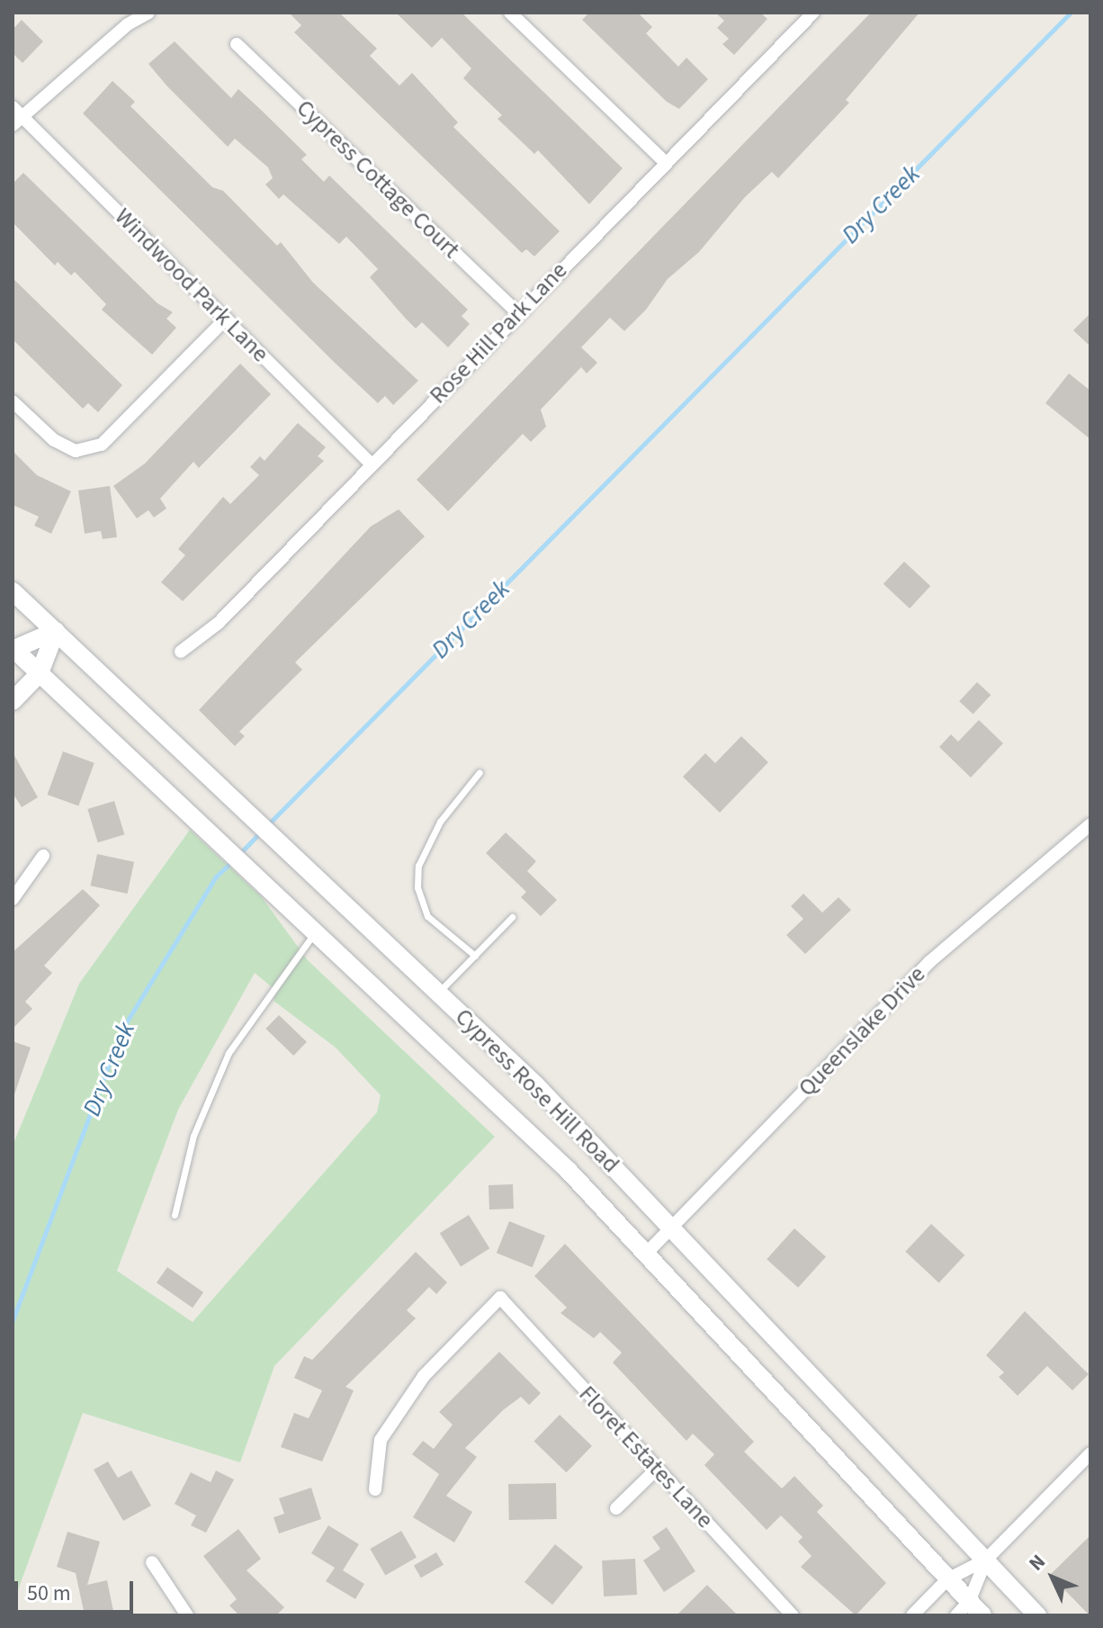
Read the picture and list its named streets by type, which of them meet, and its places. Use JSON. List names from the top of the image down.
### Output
{
  "streets": {
    "main road": ["Cypress Rose Hill Road"],
    "street": [
      "Cypress Cottage Court",
      "Windwood Park Lane",
      "Rose Hill Park Lane",
      "Queenslake Drive",
      "Floret Estates Lane"
    ]
  },
  "crossings": [
    ["Cypress Cottage Court", "Rose Hill Park Lane"],
    ["Windwood Park Lane", "Rose Hill Park Lane"],
    ["Queenslake Drive", "Cypress Rose Hill Road"]
  ],
  "water": ["Dry Creek"],
  "scale_bar": "50 m",
  "north": "top left"
}
